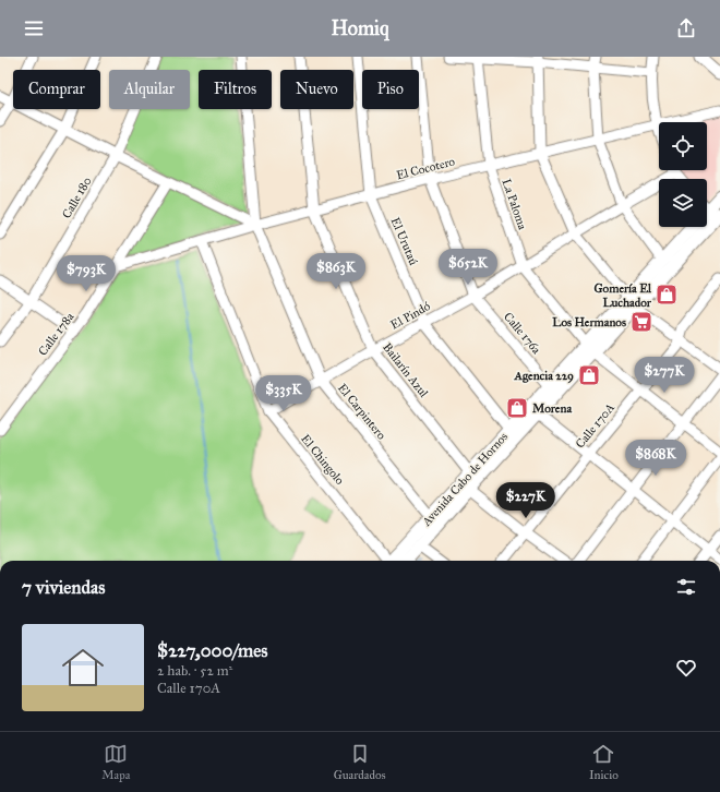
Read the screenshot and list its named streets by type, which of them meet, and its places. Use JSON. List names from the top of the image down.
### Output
{
  "streets": {
    "main road": ["Avenida Cabo de Hornos"],
    "street": [
      "El Cocotero",
      "Calle 180",
      "La Paloma",
      "El Urutaú",
      "El Pindó",
      "Calle 176a",
      "Calle 178a",
      "Bailarín Azul",
      "El Carpintero",
      "Calle 170A",
      "El Chingolo"
    ]
  },
  "crossings": [
    ["El Cocotero", "La Paloma"],
    ["El Cocotero", "El Urutaú"],
    ["El Cocotero", "Calle 176a"],
    ["El Cocotero", "Calle 178a"],
    ["El Cocotero", "Bailarín Azul"],
    ["El Cocotero", "El Carpintero"],
    ["El Cocotero", "El Chingolo"],
    ["La Paloma", "El Pindó"],
    ["El Urutaú", "El Pindó"],
    ["El Urutaú", "Avenida Cabo de Hornos"],
    ["El Pindó", "Calle 176a"],
    ["El Pindó", "Bailarín Azul"],
    ["El Pindó", "El Carpintero"],
    ["El Pindó", "El Chingolo"],
    ["Calle 176a", "Avenida Cabo de Hornos"],
    ["Bailarín Azul", "Calle 170A"],
    ["Bailarín Azul", "Avenida Cabo de Hornos"],
    ["El Carpintero", "Avenida Cabo de Hornos"]
  ],
  "places": {
    "shop": ["Gomería El Luchador", "Agencia 229", "Morena"],
    "supermarket": ["Los Hermanos"]
  },
  "page": {
    "header": "Homiq",
    "chip": [
      "Comprar",
      "Alquilar",
      "Filtros",
      "Nuevo",
      "Piso"
    ],
    "price": [
      "$652K",
      "$863K",
      "$793K",
      "$277K",
      "$335K",
      "$868K",
      "$227K"
    ],
    "heading": "7 viviendas",
    "list": [
      {
        "name": "$227,000/mes",
        "note": "2 hab. · 52 m² · Calle 170A"
      }
    ],
    "tabs": ["Mapa", "Guardados", "Inicio"]
  }
}
